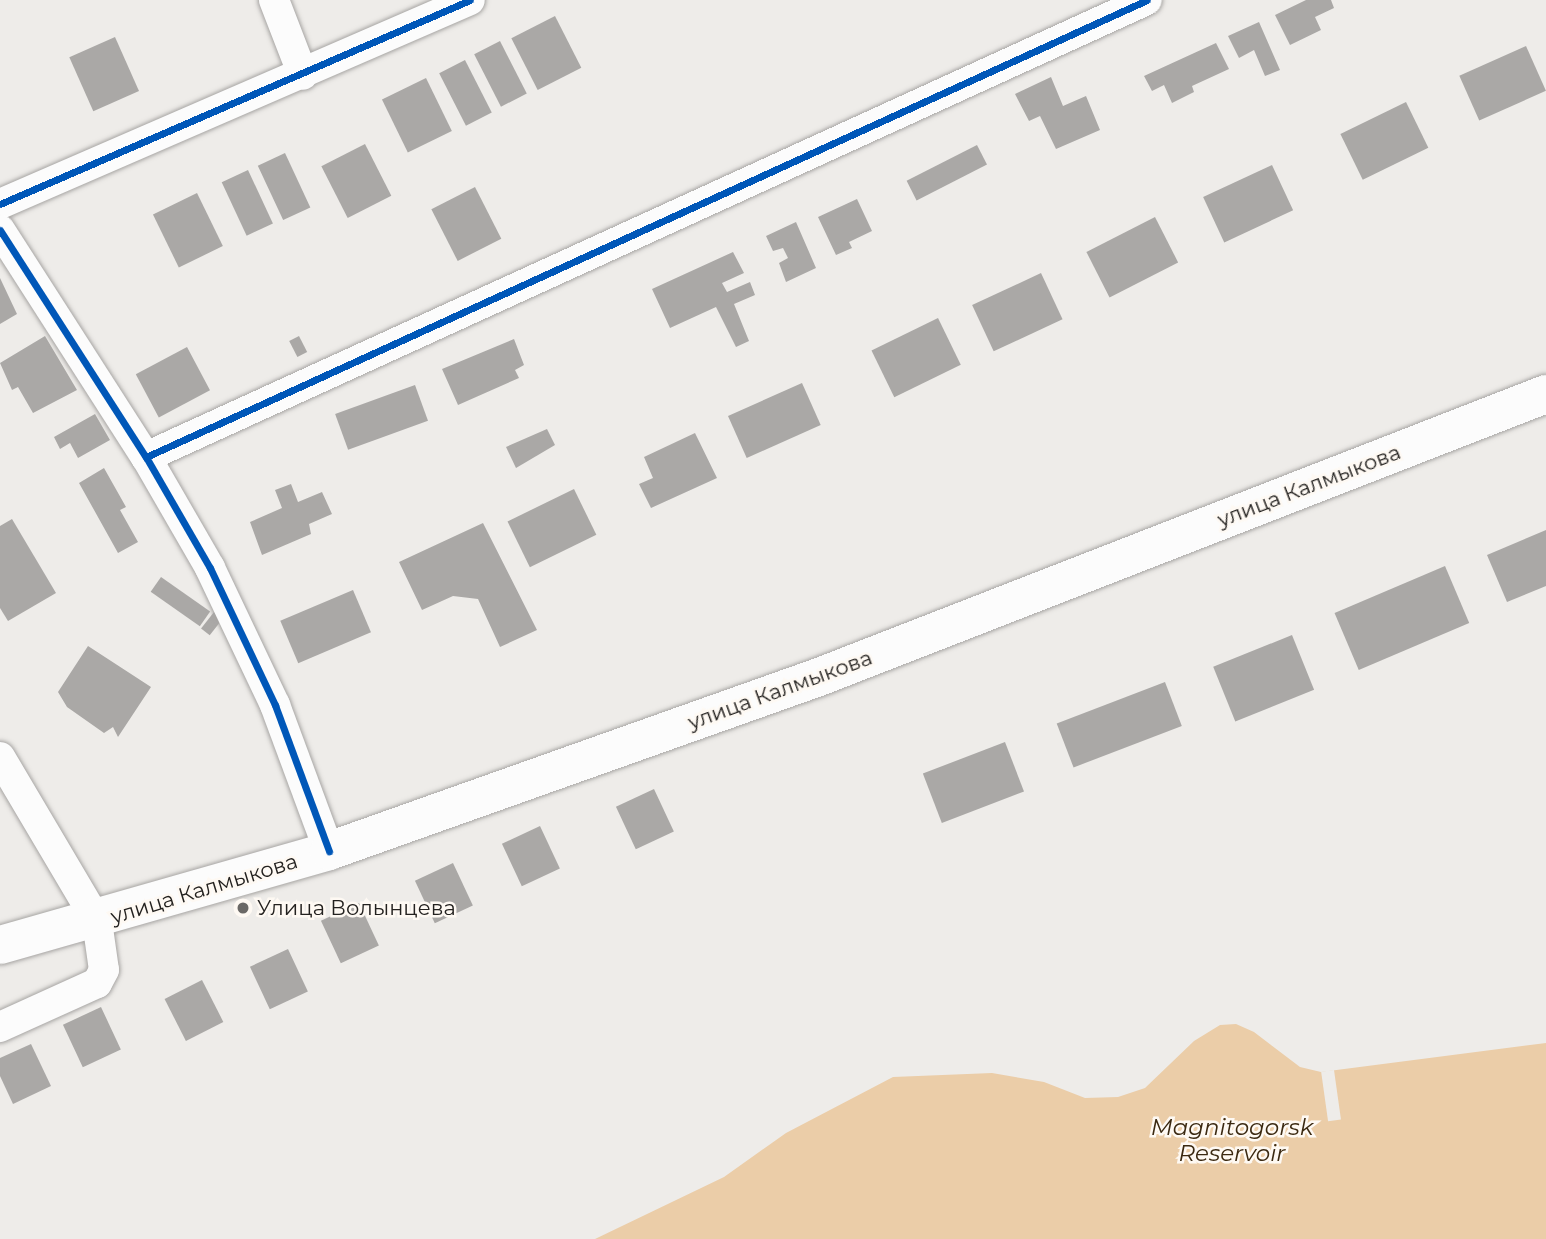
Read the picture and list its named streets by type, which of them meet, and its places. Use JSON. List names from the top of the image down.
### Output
{
  "streets": {
    "main road": ["улица Калмыкова"]
  },
  "water": ["Magnitogorsk Reservoir"],
  "places": ["Улица Волынцева"]
}
